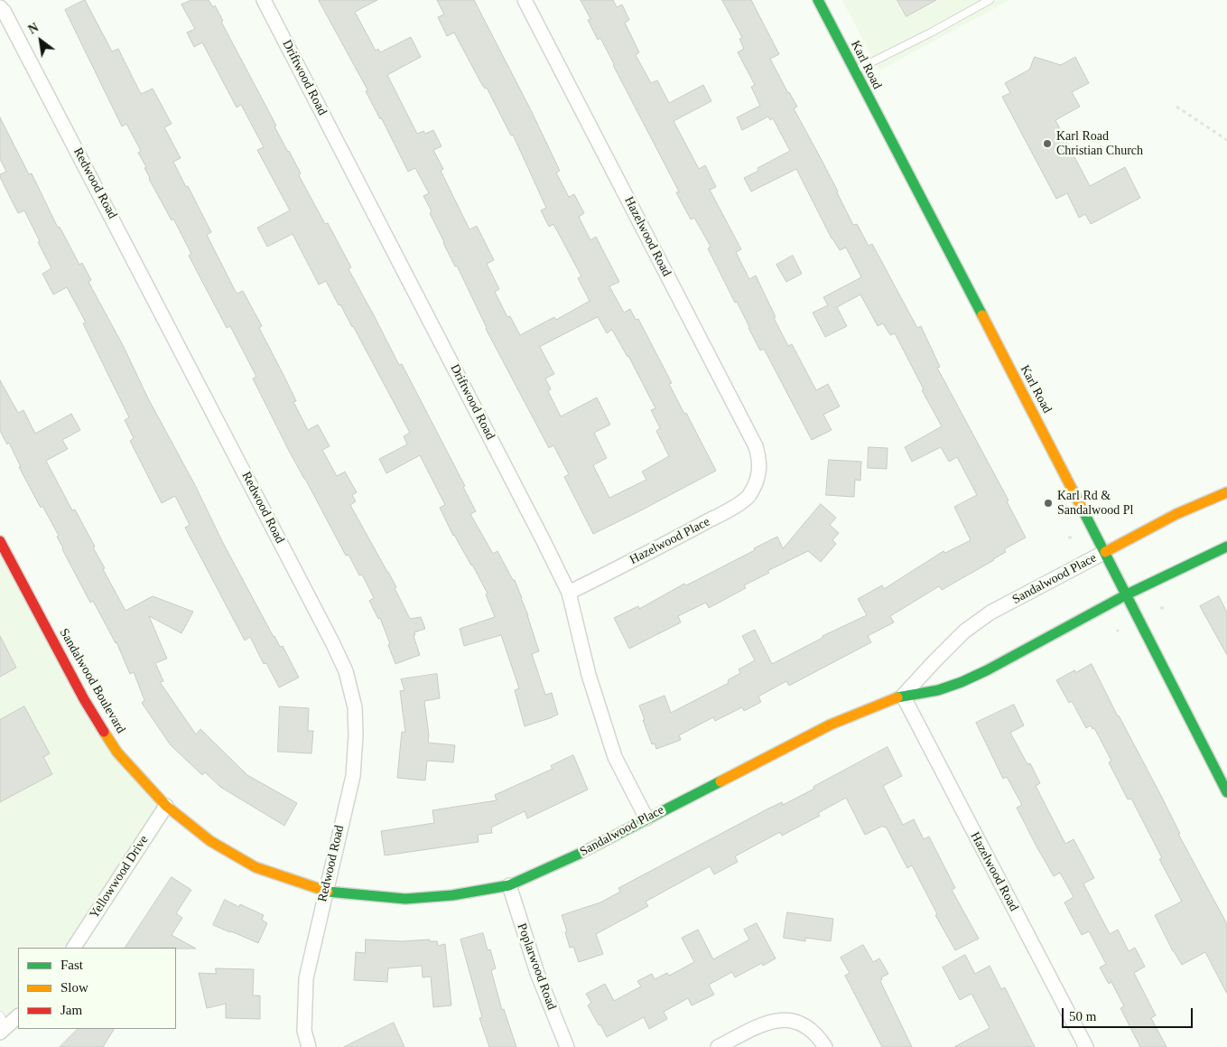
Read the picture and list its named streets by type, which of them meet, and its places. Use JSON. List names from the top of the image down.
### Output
{
  "streets": {
    "street": [
      "Karl Road",
      "Driftwood Road",
      "Redwood Road",
      "Hazelwood Road",
      "Hazelwood Place",
      "Sandalwood Place",
      "Sandalwood Boulevard",
      "Yellowwood Drive",
      "Poplarwood Road"
    ]
  },
  "crossings": [
    ["Karl Road", "Sandalwood Place"],
    ["Driftwood Road", "Hazelwood Place"],
    ["Driftwood Road", "Sandalwood Place"],
    ["Redwood Road", "Sandalwood Place"],
    ["Redwood Road", "Sandalwood Boulevard"],
    ["Hazelwood Road", "Hazelwood Place"],
    ["Hazelwood Road", "Sandalwood Place"],
    ["Sandalwood Place", "Sandalwood Boulevard"],
    ["Sandalwood Place", "Poplarwood Road"],
    ["Sandalwood Boulevard", "Yellowwood Drive"]
  ],
  "places": ["Karl Road Christian Church", "Karl Rd & Sandalwood Pl"],
  "legend": ["Fast", "Slow", "Jam"],
  "scale_bar": "50 m",
  "north": "top left"
}
